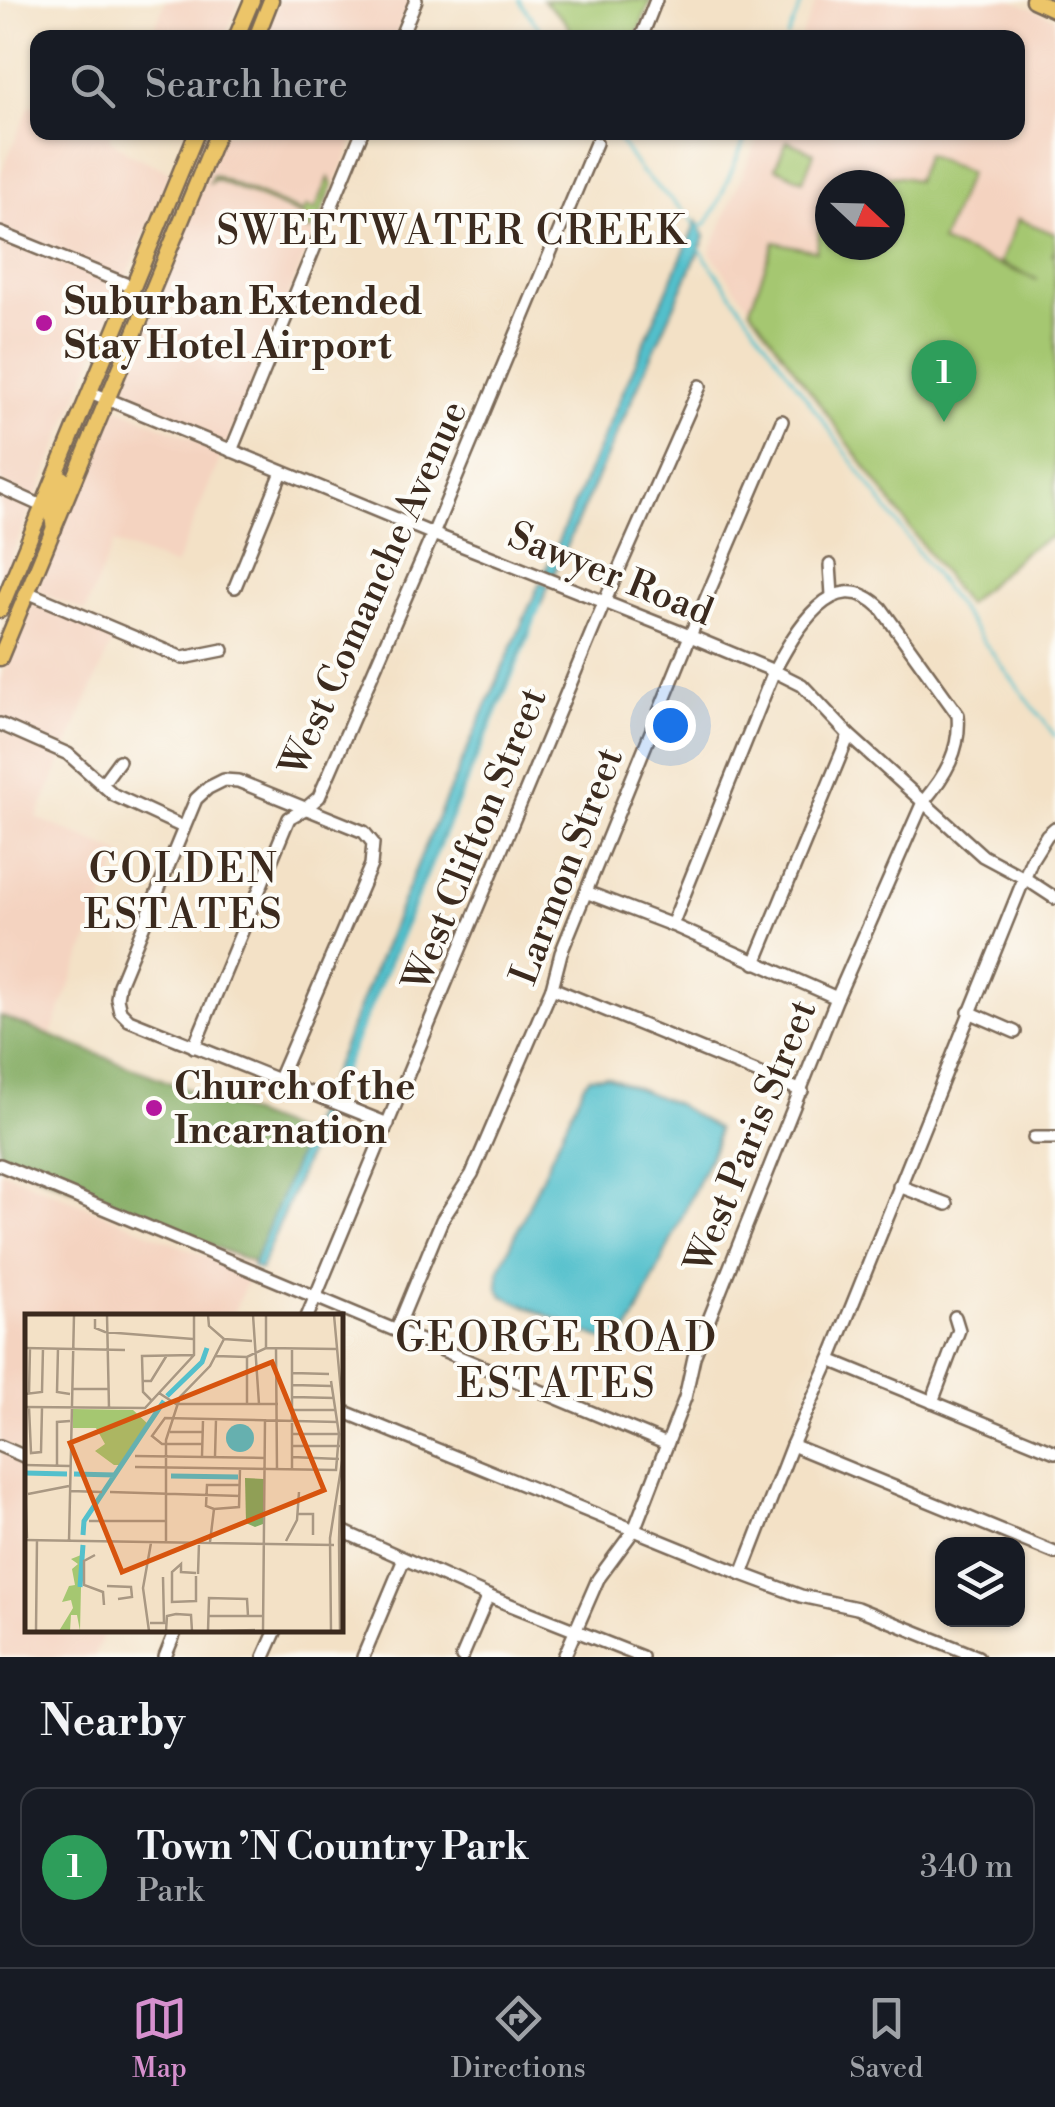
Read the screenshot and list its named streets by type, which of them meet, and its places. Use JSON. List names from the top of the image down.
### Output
{
  "streets": {
    "street": [
      "Sawyer Road",
      "West Comanche Avenue",
      "West Clifton Street",
      "Larmon Street",
      "West Paris Street"
    ]
  },
  "crossings": [
    ["Sawyer Road", "West Comanche Avenue"],
    ["Sawyer Road", "West Clifton Street"],
    ["Sawyer Road", "Larmon Street"],
    ["Sawyer Road", "West Paris Street"]
  ],
  "districts": ["SWEETWATER CREEK", "GOLDEN ESTATES", "GEORGE ROAD ESTATES"],
  "places": ["Suburban Extended Stay Hotel Airport", "Church of the Incarnation"],
  "north": "right",
  "page": {
    "search": "Search here",
    "pins": "1",
    "heading": "Nearby",
    "list": [
      {
        "mark": "1",
        "name": "Town ’N Country Park",
        "note": "Park",
        "value": "340 m"
      }
    ],
    "nav": ["Map", "Directions", "Saved"]
  }
}
